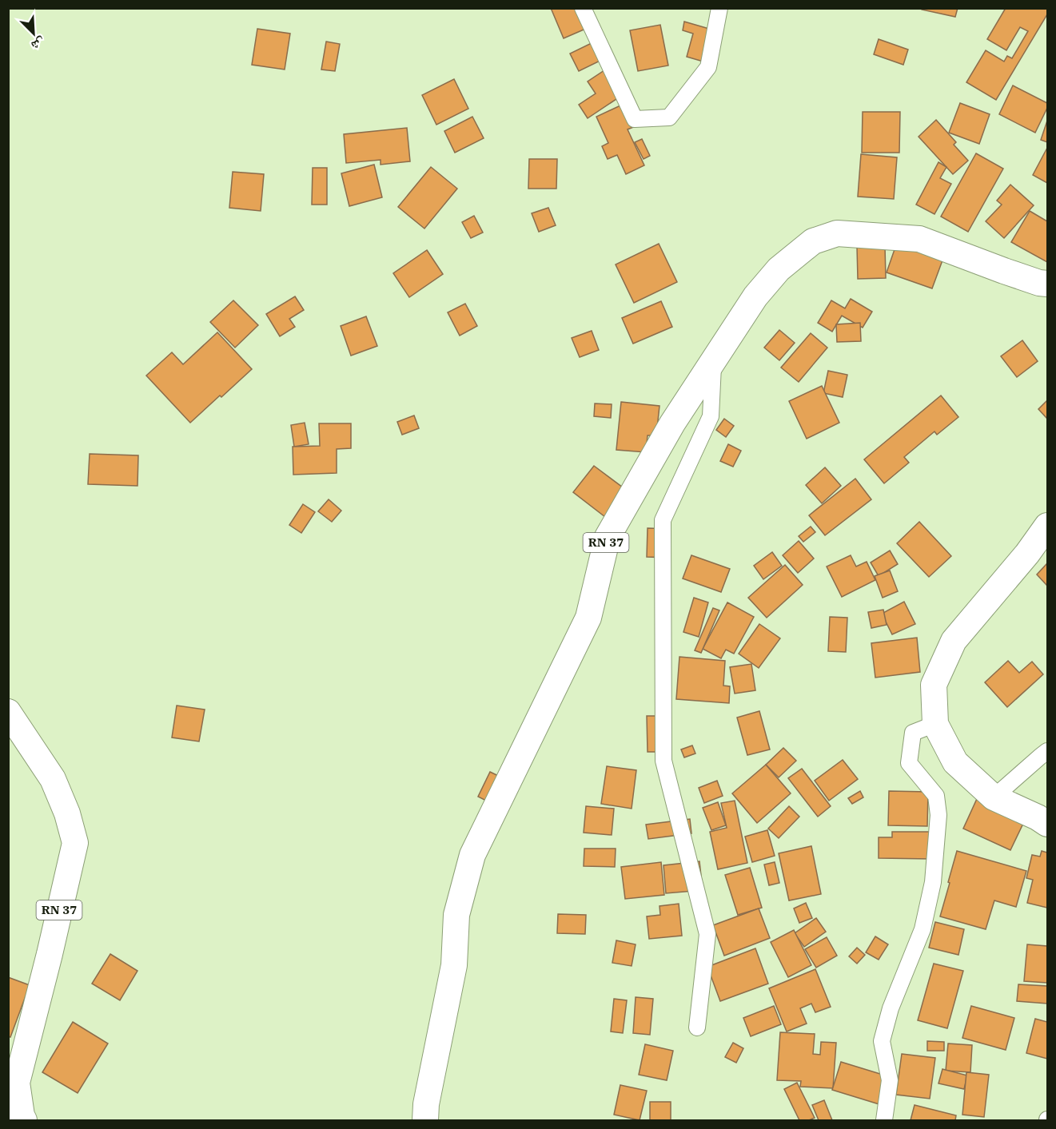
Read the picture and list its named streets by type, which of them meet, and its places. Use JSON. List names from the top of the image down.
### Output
{
  "streets": {
    "main road": ["RN 37"]
  },
  "north": "bottom right"
}
